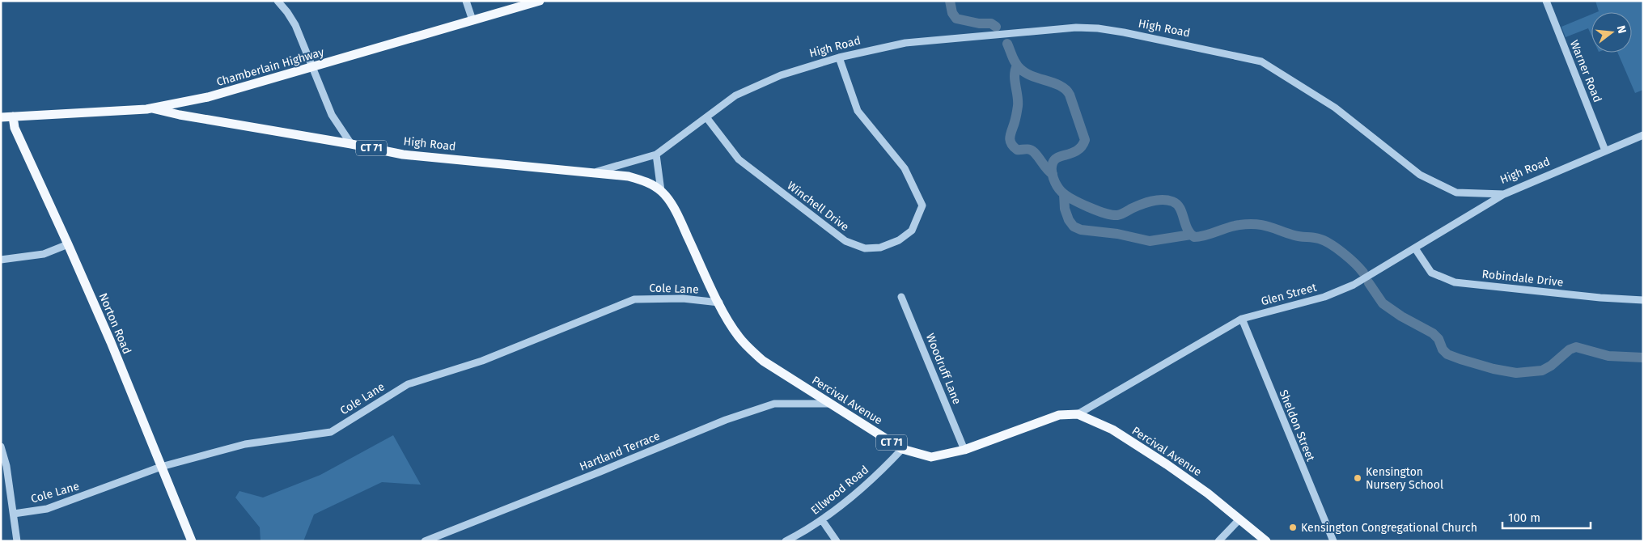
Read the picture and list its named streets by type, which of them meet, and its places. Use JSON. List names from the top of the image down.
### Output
{
  "streets": {
    "main road": [
      "High Road",
      "Chamberlain Highway",
      "CT 71",
      "Norton Road",
      "Percival Avenue"
    ],
    "street": [
      "Warner Road",
      "Winchell Drive",
      "Robindale Drive",
      "Cole Lane",
      "Glen Street",
      "Woodruff Lane",
      "Sheldon Street",
      "Hartland Terrace",
      "Ellwood Road"
    ]
  },
  "crossings": [
    ["High Road", "Chamberlain Highway"],
    ["High Road", "Warner Road"],
    ["High Road", "Winchell Drive"],
    ["High Road", "Glen Street"],
    ["High Road", "Percival Avenue"],
    ["Chamberlain Highway", "Norton Road"],
    ["Robindale Drive", "Glen Street"],
    ["Cole Lane", "Norton Road"],
    ["Cole Lane", "Percival Avenue"],
    ["Glen Street", "Percival Avenue"],
    ["Glen Street", "Sheldon Street"],
    ["Woodruff Lane", "Percival Avenue"],
    ["Percival Avenue", "Hartland Terrace"],
    ["Percival Avenue", "Ellwood Road"]
  ],
  "places": ["Kensington Nursery School", "Kensington Congregational Church"],
  "scale_bar": "100 m",
  "north": "right"
}
